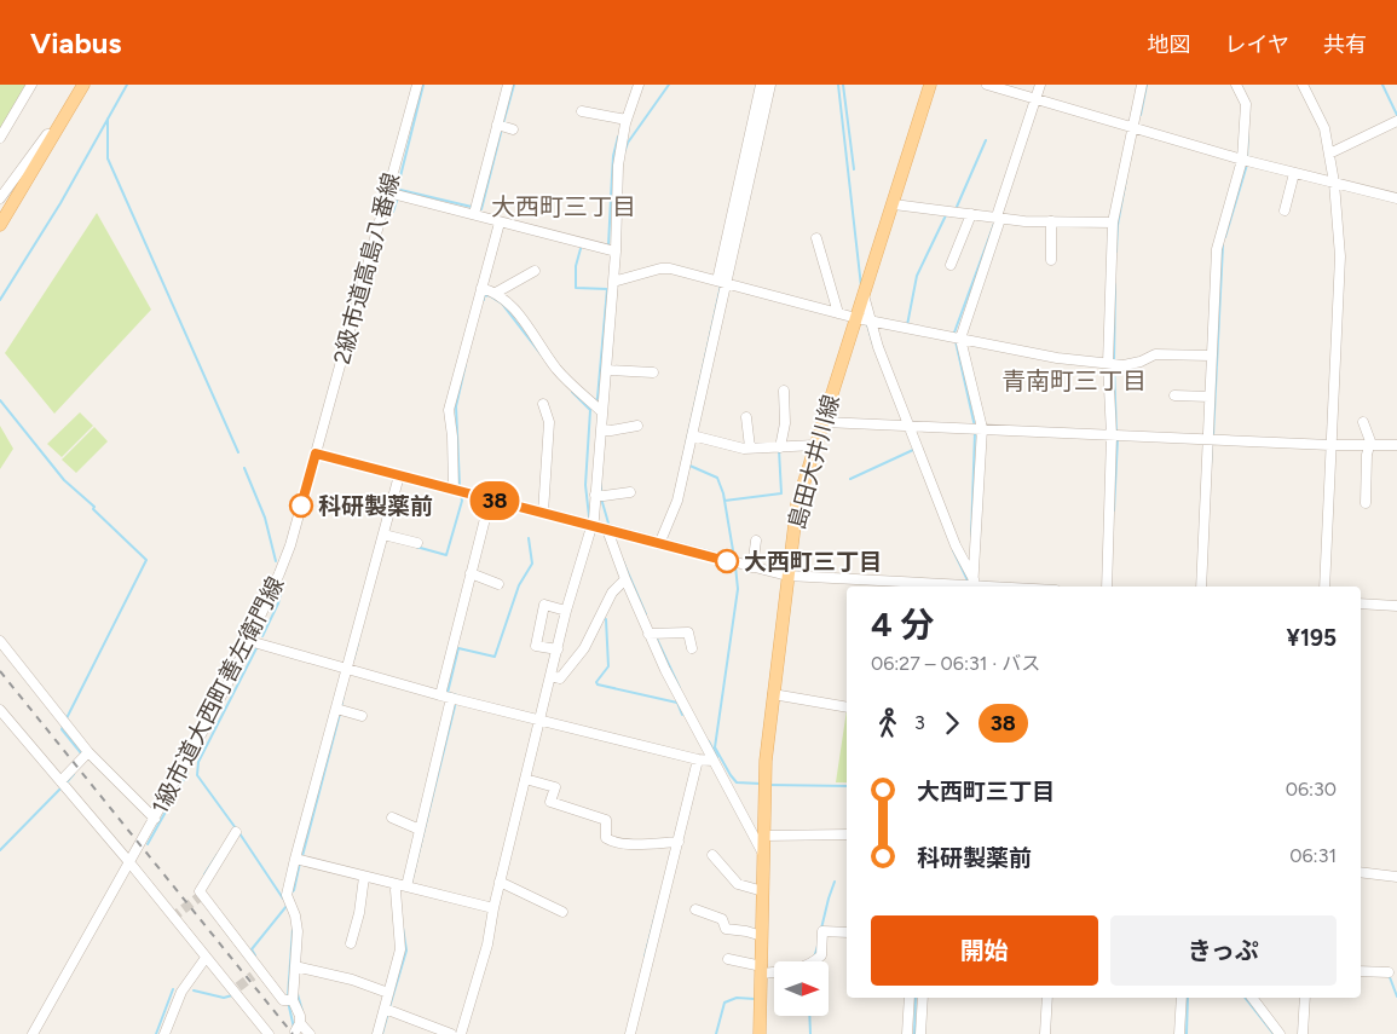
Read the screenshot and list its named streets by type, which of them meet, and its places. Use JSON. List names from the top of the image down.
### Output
{
  "streets": {
    "main road": ["島田大井川線"],
    "street": ["2級市道高島八番線", "1級市道大西町善左衛門線"]
  },
  "crossings": [
    ["2級市道高島八番線", "1級市道大西町善左衛門線"]
  ],
  "districts": ["大西町三丁目", "青南町三丁目"],
  "places": ["科研製薬前", "大西町三丁目"],
  "lines": ["bus line 38"],
  "north": "right",
  "page": {
    "header": "Viabus",
    "nav": ["地図", "レイヤ", "共有"],
    "on_map": "38",
    "heading": ["4 分", "06:27 – 06:31 · バス", "¥195"],
    "legs": ["3", "38"],
    "list": [
      {
        "name": "大西町三丁目",
        "value": "06:30"
      },
      {
        "name": "科研製薬前",
        "value": "06:31"
      }
    ],
    "buttons": ["開始", "きっぷ"]
  }
}
